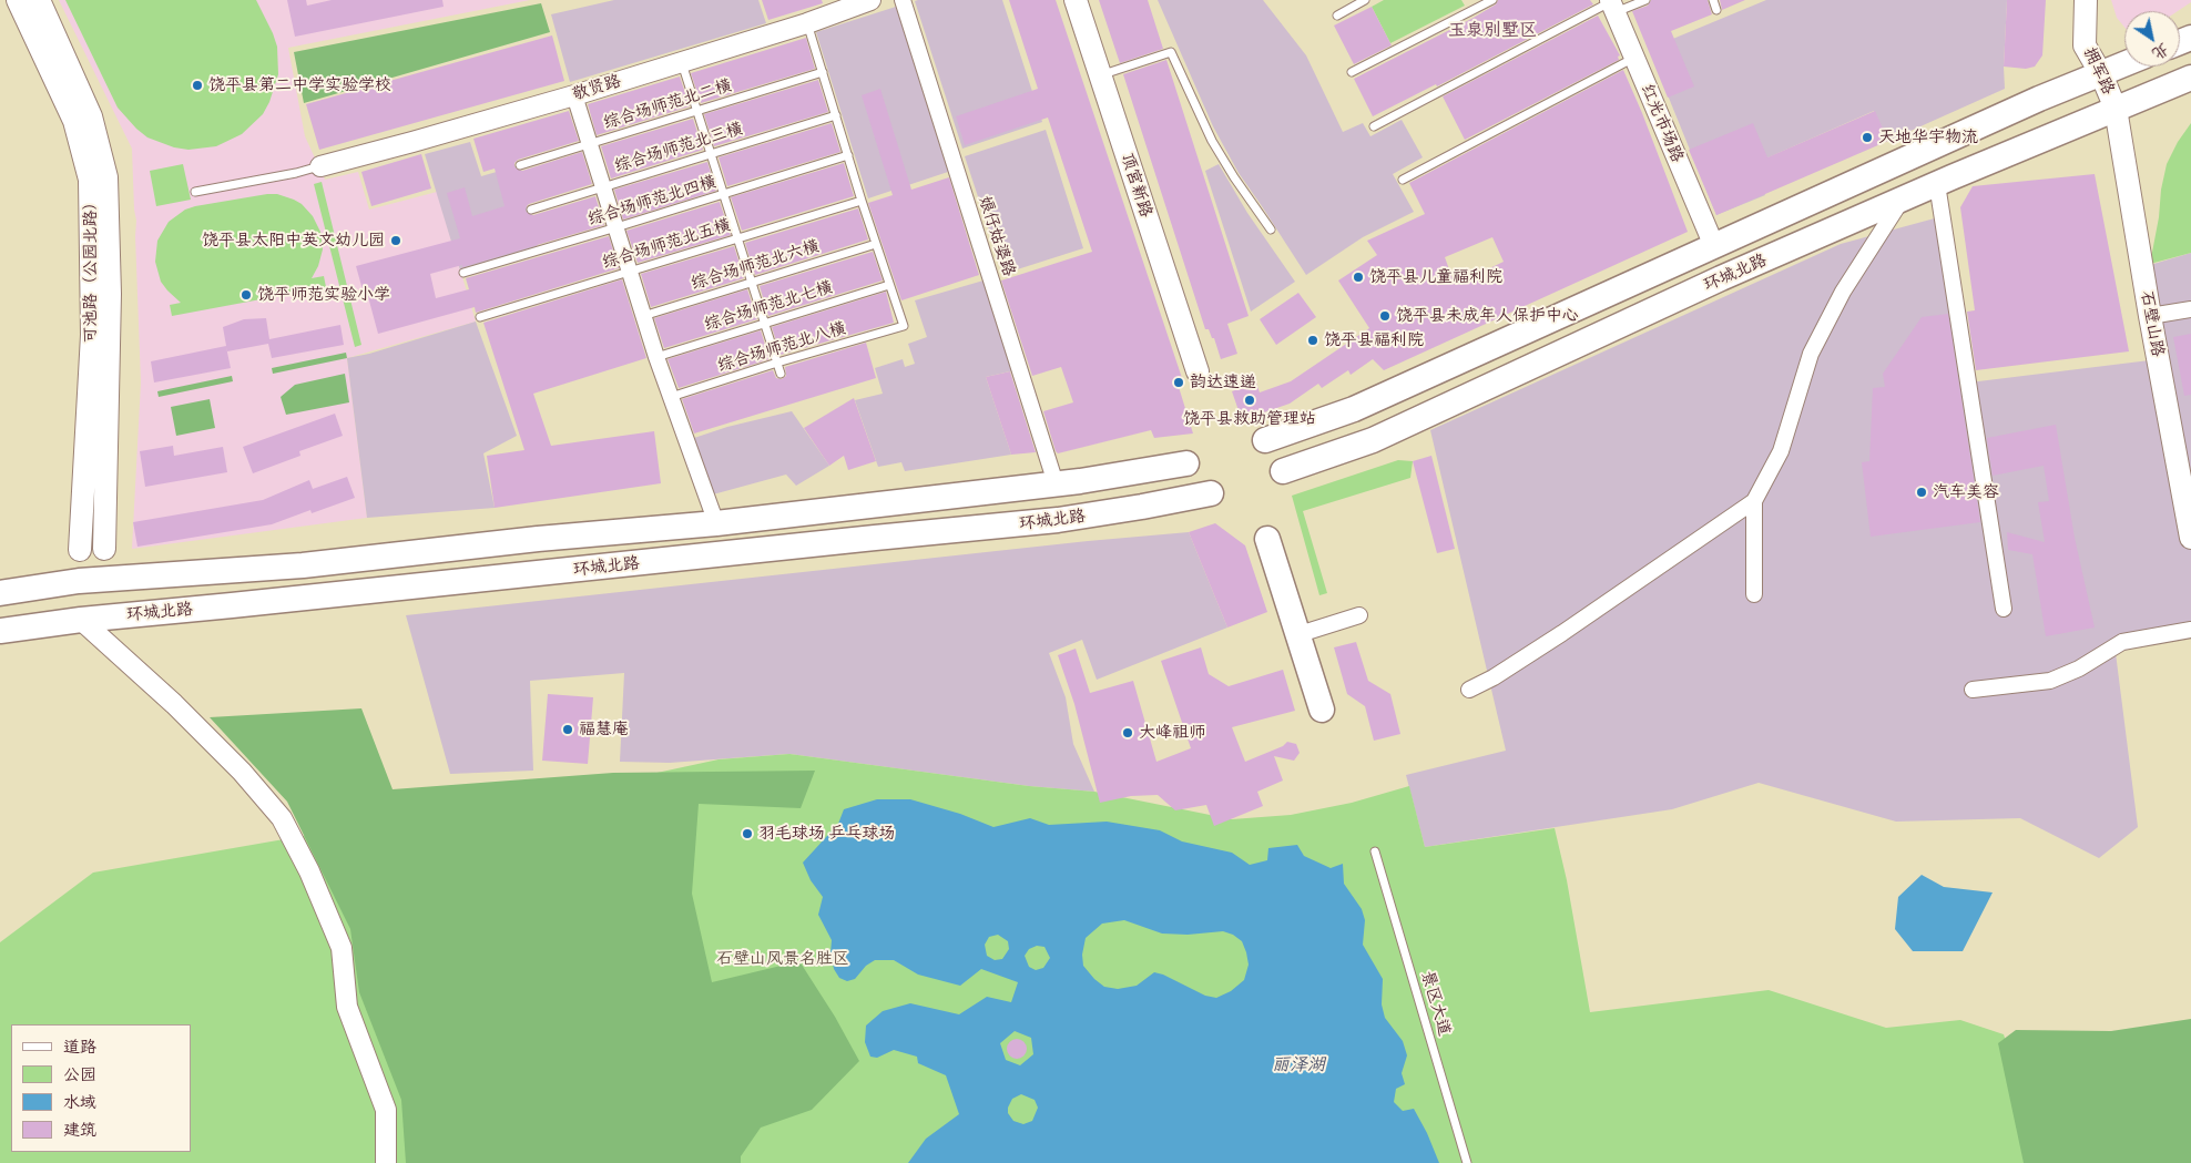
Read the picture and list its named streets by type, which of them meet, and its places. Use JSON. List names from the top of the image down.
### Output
{
  "streets": {
    "main road": [
      "拥军路",
      "顶宫新路",
      "可池路（公园北路）",
      "环城北路",
      "石壁山路"
    ],
    "street": ["敬贤路", "红光市场路", "娘仔姑婆路"],
    "lane": [
      "综合场师范北二横",
      "综合场师范北三横",
      "综合场师范北四横",
      "综合场师范北五横",
      "综合场师范北六横",
      "综合场师范北七横",
      "综合场师范北八横",
      "景区大道"
    ]
  },
  "crossings": [
    ["拥军路", "环城北路"],
    ["拥军路", "石壁山路"],
    ["红光市场路", "环城北路"],
    ["娘仔姑婆路", "环城北路"],
    ["环城北路", "石壁山路"],
    ["综合场师范北七横", "综合场师范北八横"]
  ],
  "districts": ["玉泉别墅区"],
  "water": ["丽泽湖"],
  "parks": ["石壁山风景名胜区"],
  "places": [
    "饶平县第二中学实验学校",
    "天地华宇物流",
    "饶平县太阳中英文幼儿园",
    "饶平县儿童福利院",
    "饶平师范实验小学",
    "饶平县未成年人保护中心",
    "饶平县福利院",
    "韵达速递",
    "饶平县救助管理站",
    "汽车美容",
    "福慧庵",
    "大峰祖师",
    "羽毛球场 乒乓球场"
  ],
  "legend": [
    "道路",
    "公园",
    "水域",
    "建筑"
  ],
  "north": "bottom right"
}
